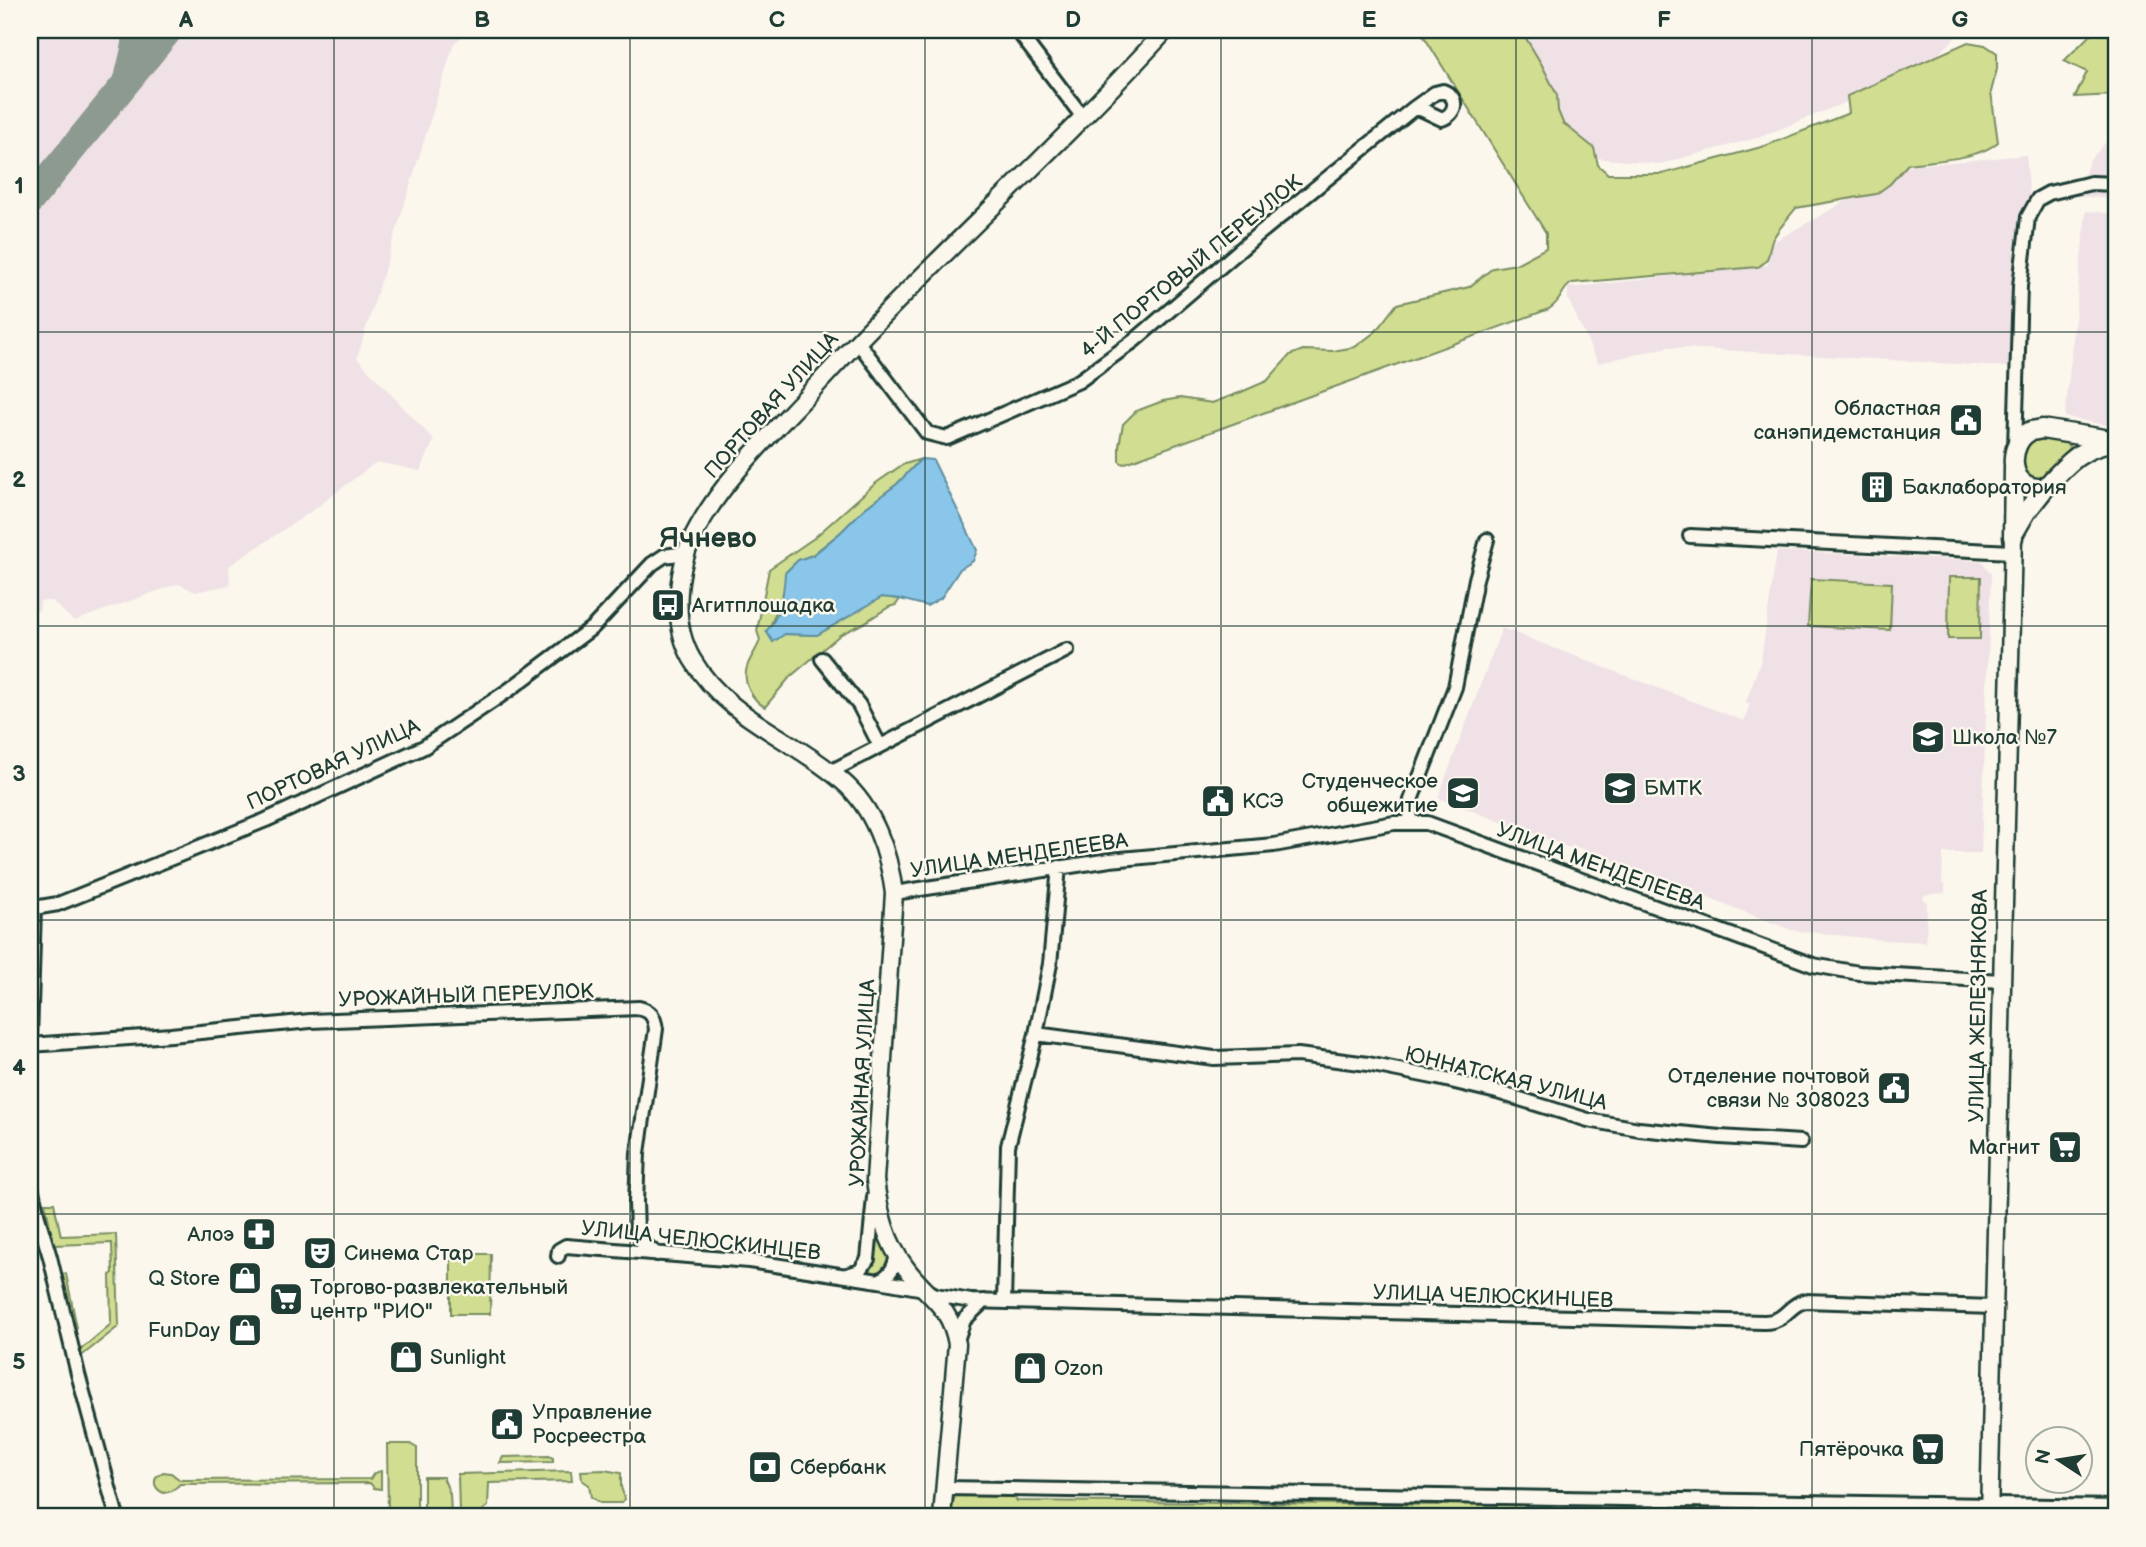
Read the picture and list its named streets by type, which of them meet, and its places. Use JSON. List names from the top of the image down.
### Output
{
  "streets": {
    "main road": ["УЛИЦА ЖЕЛЕЗНЯКОВА"],
    "street": [
      "4-Й ПОРТОВЫЙ ПЕРЕУЛОК",
      "ПОРТОВАЯ УЛИЦА",
      "УЛИЦА МЕНДЕЛЕЕВА",
      "УРОЖАЙНЫЙ ПЕРЕУЛОК",
      "ЮННАТСКАЯ УЛИЦА",
      "УРОЖАЙНАЯ УЛИЦА",
      "УЛИЦА ЧЕЛЮСКИНЦЕВ"
    ]
  },
  "crossings": [
    ["4-Й ПОРТОВЫЙ ПЕРЕУЛОК", "ПОРТОВАЯ УЛИЦА"],
    ["ПОРТОВАЯ УЛИЦА", "УРОЖАЙНЫЙ ПЕРЕУЛОК"],
    ["ПОРТОВАЯ УЛИЦА", "УРОЖАЙНАЯ УЛИЦА"],
    ["УЛИЦА МЕНДЕЛЕЕВА", "УЛИЦА ЖЕЛЕЗНЯКОВА"],
    ["УЛИЦА МЕНДЕЛЕЕВА", "УРОЖАЙНАЯ УЛИЦА"],
    ["УРОЖАЙНЫЙ ПЕРЕУЛОК", "УЛИЦА ЧЕЛЮСКИНЦЕВ"],
    ["УЛИЦА ЖЕЛЕЗНЯКОВА", "УЛИЦА ЧЕЛЮСКИНЦЕВ"],
    ["УРОЖАЙНАЯ УЛИЦА", "УЛИЦА ЧЕЛЮСКИНЦЕВ"]
  ],
  "districts": ["Ячнево"],
  "places": {
    "public building": [
      "Областная санэпидемстанция",
      "КСЭ",
      "Отделение почтовой связи № 308023",
      "Управление Росреестра"
    ],
    "building": ["Баклаборатория"],
    "bus stop": ["Агитплощадка"],
    "school or university": ["Школа №7", "БМТК", "Студенческое общежитие"],
    "supermarket": ["Магнит", "Торгово-развлекательный центр \"РИО\"", "Пятёрочка"],
    "pharmacy": ["Алоэ"],
    "theatre": ["Синема Стар"],
    "shop": [
      "Q Store",
      "FunDay",
      "Sunlight",
      "Ozon"
    ],
    "bank": ["Сбербанк"]
  },
  "north": "left",
  "grid": {
    "columns": [
      "A",
      "B",
      "C",
      "D",
      "E",
      "F",
      "G"
    ],
    "rows": [
      "1",
      "2",
      "3",
      "4",
      "5"
    ]
  }
}
